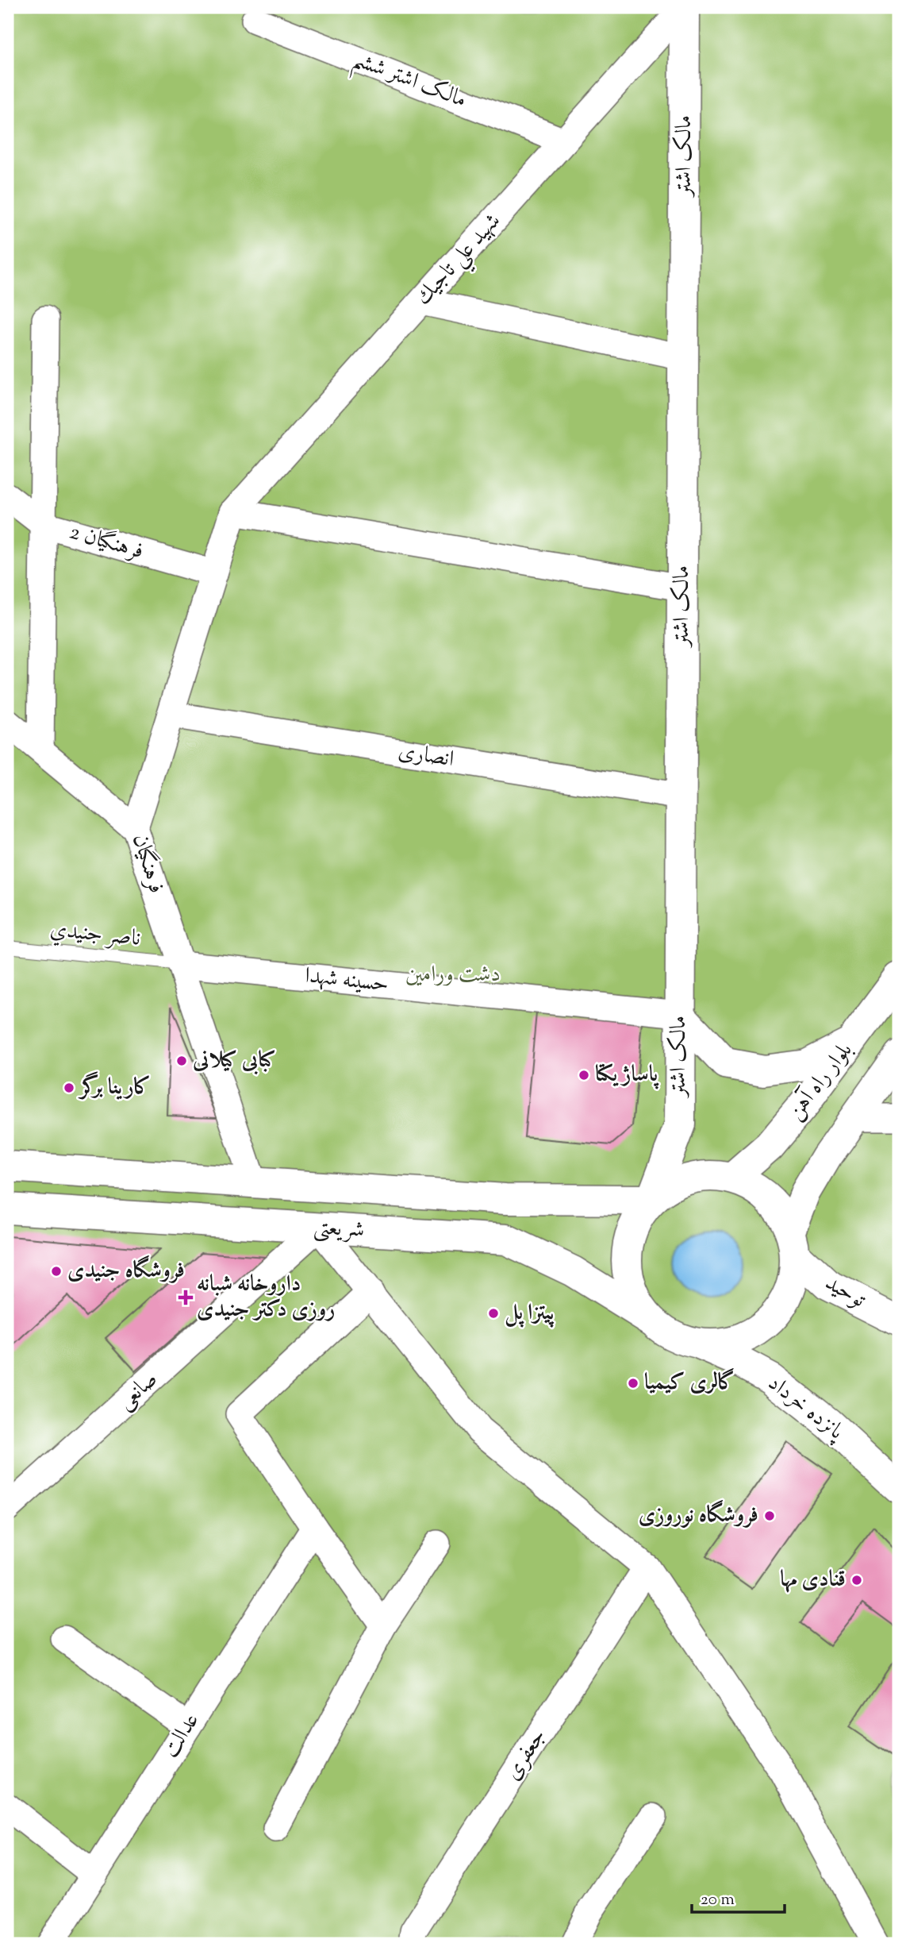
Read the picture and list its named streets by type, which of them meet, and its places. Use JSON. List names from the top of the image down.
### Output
{
  "streets": {
    "main road": [
      "مالک اشتر",
      "بلوار راه آهن",
      "شریعتی",
      "توحید",
      "پانزده خرداد"
    ],
    "street": [
      "مالک اشتر ششم",
      "شهيد علي تاجيك",
      "فرهنگيان 2",
      "انصاری",
      "فرهنگیان",
      "حسینه شهدا",
      "صانعی",
      "عدالت",
      "جعفری"
    ],
    "lane": ["ناصر جنيدي"]
  },
  "crossings": [
    ["مالک اشتر ششم", "شهيد علي تاجيك"],
    ["مالک اشتر", "شهيد علي تاجيك"],
    ["مالک اشتر", "انصاری"],
    ["مالک اشتر", "حسینه شهدا"],
    ["مالک اشتر", "بلوار راه آهن"],
    ["مالک اشتر", "شریعتی"],
    ["مالک اشتر", "توحید"],
    ["مالک اشتر", "پانزده خرداد"],
    ["شهيد علي تاجيك", "فرهنگیان"],
    ["فرهنگيان 2", "فرهنگیان"],
    ["انصاری", "فرهنگیان"],
    ["فرهنگیان", "ناصر جنيدي"],
    ["فرهنگیان", "حسینه شهدا"],
    ["فرهنگیان", "شریعتی"],
    ["ناصر جنيدي", "حسینه شهدا"],
    ["بلوار راه آهن", "شریعتی"],
    ["بلوار راه آهن", "توحید"],
    ["بلوار راه آهن", "پانزده خرداد"],
    ["شریعتی", "توحید"],
    ["شریعتی", "صانعی"],
    ["شریعتی", "پانزده خرداد"],
    ["توحید", "پانزده خرداد"]
  ],
  "parks": ["دشت ورامین"],
  "places": {
    "other": [
      "کبابی کیلانی",
      "پاساژ یکتا",
      "کارینا برگر",
      "فروشگاه جنیدی",
      "پیتزا پل",
      "گالری کیمیا",
      "فروشگاه نوروزی",
      "قنادی مها"
    ],
    "health": ["داروخانه شبانه روزی دکتر جنیدی"]
  },
  "scale_bar": "20 m"
}
